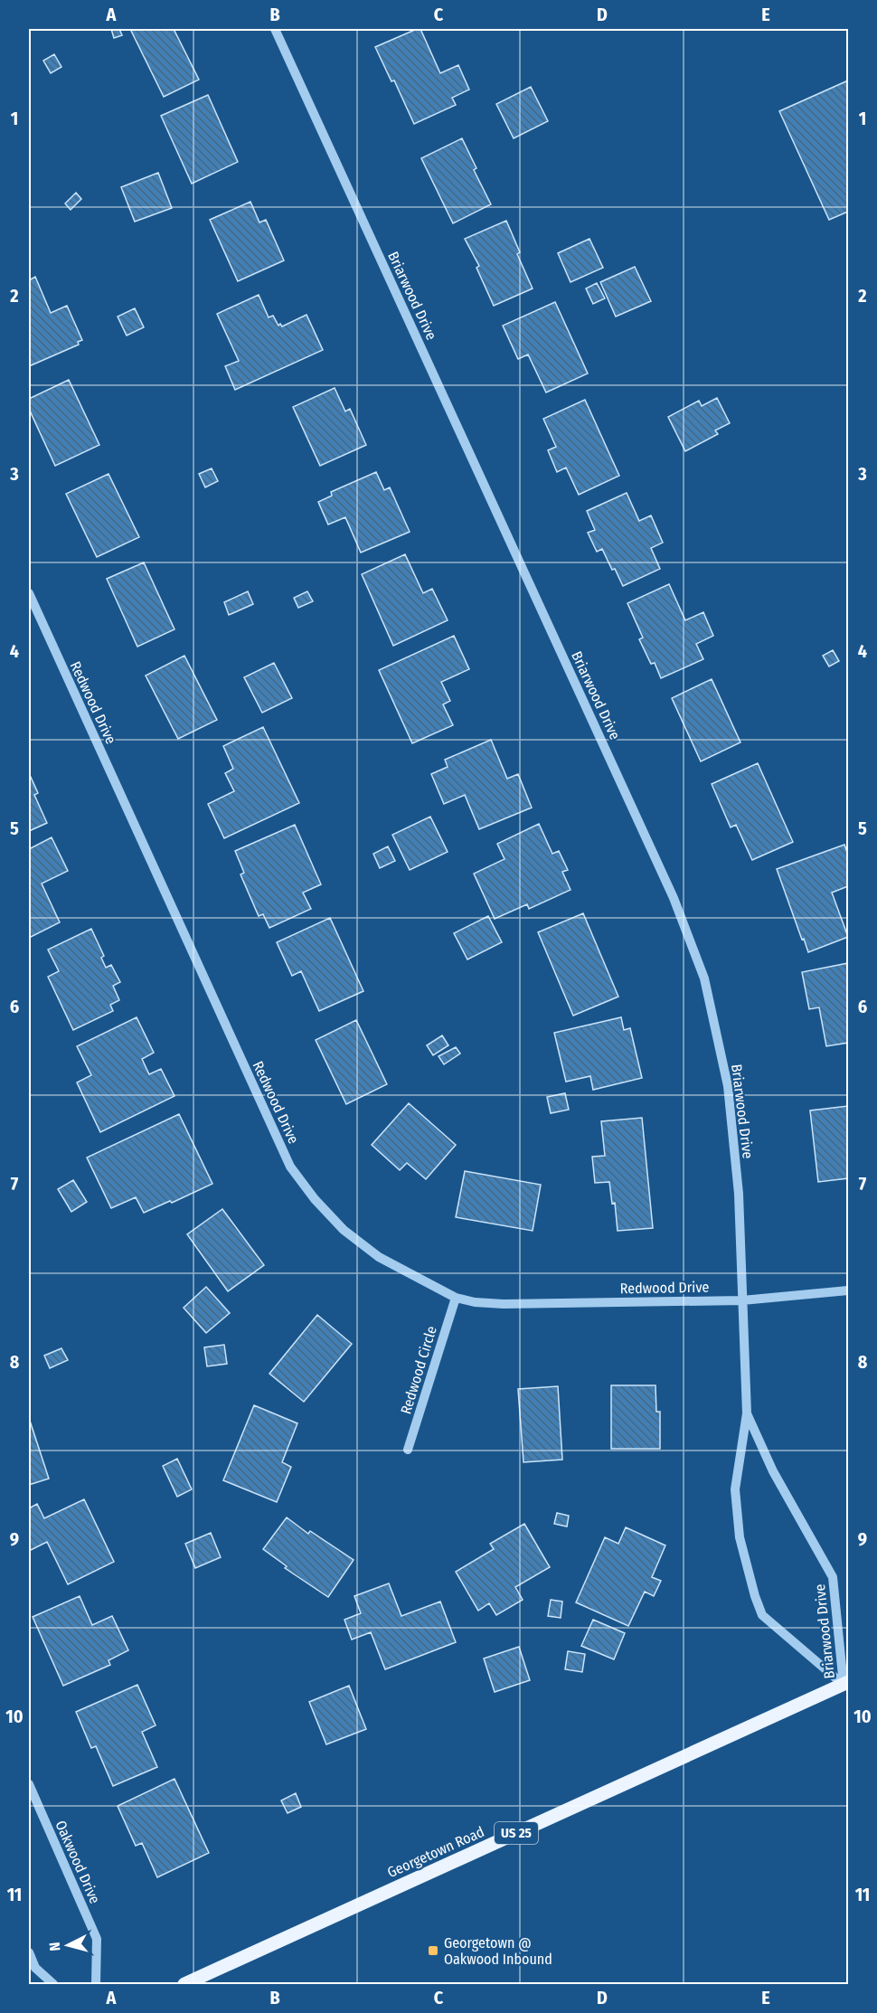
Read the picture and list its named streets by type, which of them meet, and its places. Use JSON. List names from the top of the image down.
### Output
{
  "streets": {
    "main road": ["US 25", "Georgetown Road"],
    "street": [
      "Briarwood Drive",
      "Redwood Drive",
      "Redwood Circle",
      "Oakwood Drive"
    ]
  },
  "crossings": [
    ["Briarwood Drive", "Redwood Drive"],
    ["Briarwood Drive", "Georgetown Road"],
    ["Redwood Drive", "Redwood Circle"]
  ],
  "places": {
    "transit": ["Georgetown @ Oakwood Inbound"]
  },
  "north": "left",
  "grid": {
    "columns": [
      "A",
      "B",
      "C",
      "D",
      "E"
    ],
    "rows": [
      "1",
      "2",
      "3",
      "4",
      "5",
      "6",
      "7",
      "8",
      "9",
      "10",
      "11"
    ]
  }
}
